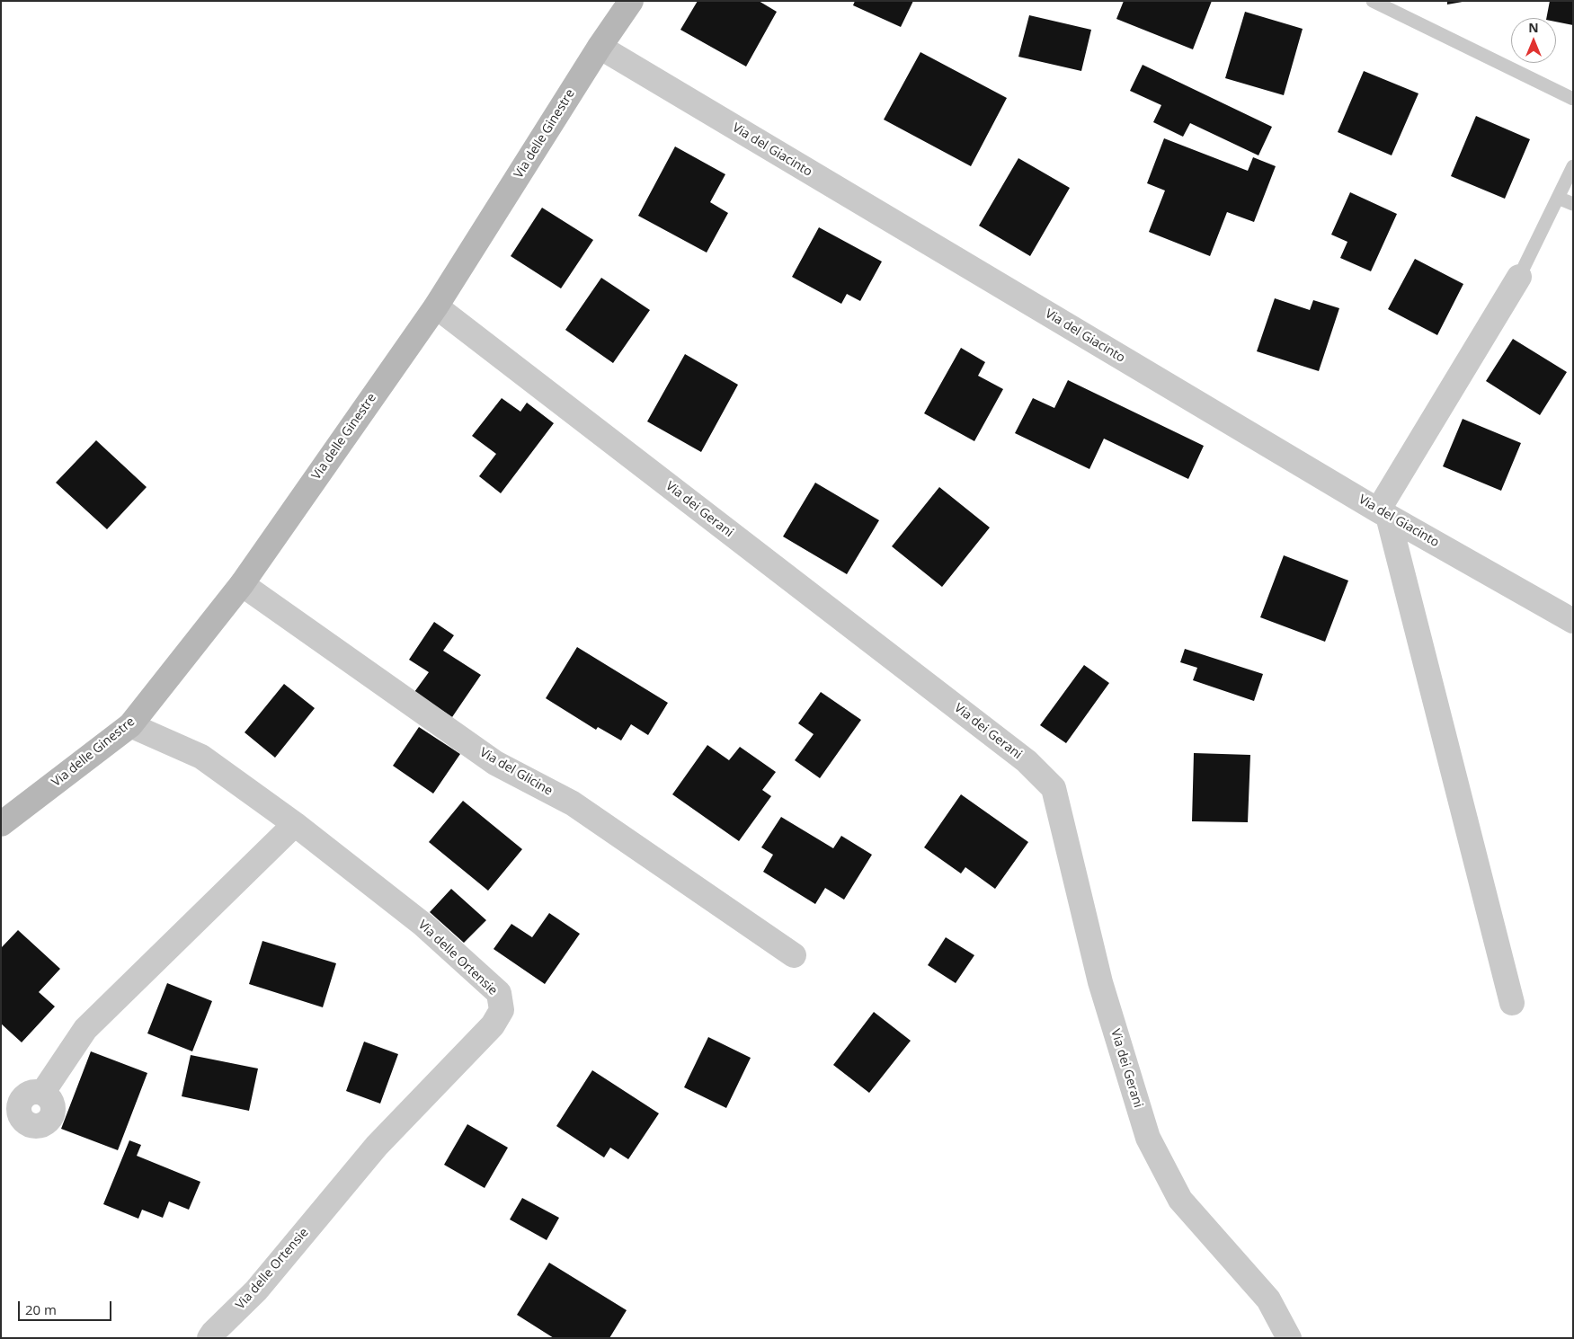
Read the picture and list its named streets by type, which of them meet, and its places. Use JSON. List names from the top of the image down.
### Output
{
  "streets": {
    "street": [
      "Via delle Ginestre",
      "Via del Giacinto",
      "Via dei Gerani",
      "Via del Glicine",
      "Via delle Ortensie"
    ]
  },
  "crossings": [
    ["Via delle Ginestre", "Via del Giacinto"],
    ["Via delle Ginestre", "Via dei Gerani"],
    ["Via delle Ginestre", "Via del Glicine"],
    ["Via delle Ginestre", "Via delle Ortensie"]
  ],
  "scale_bar": "20 m",
  "north": "top"
}
